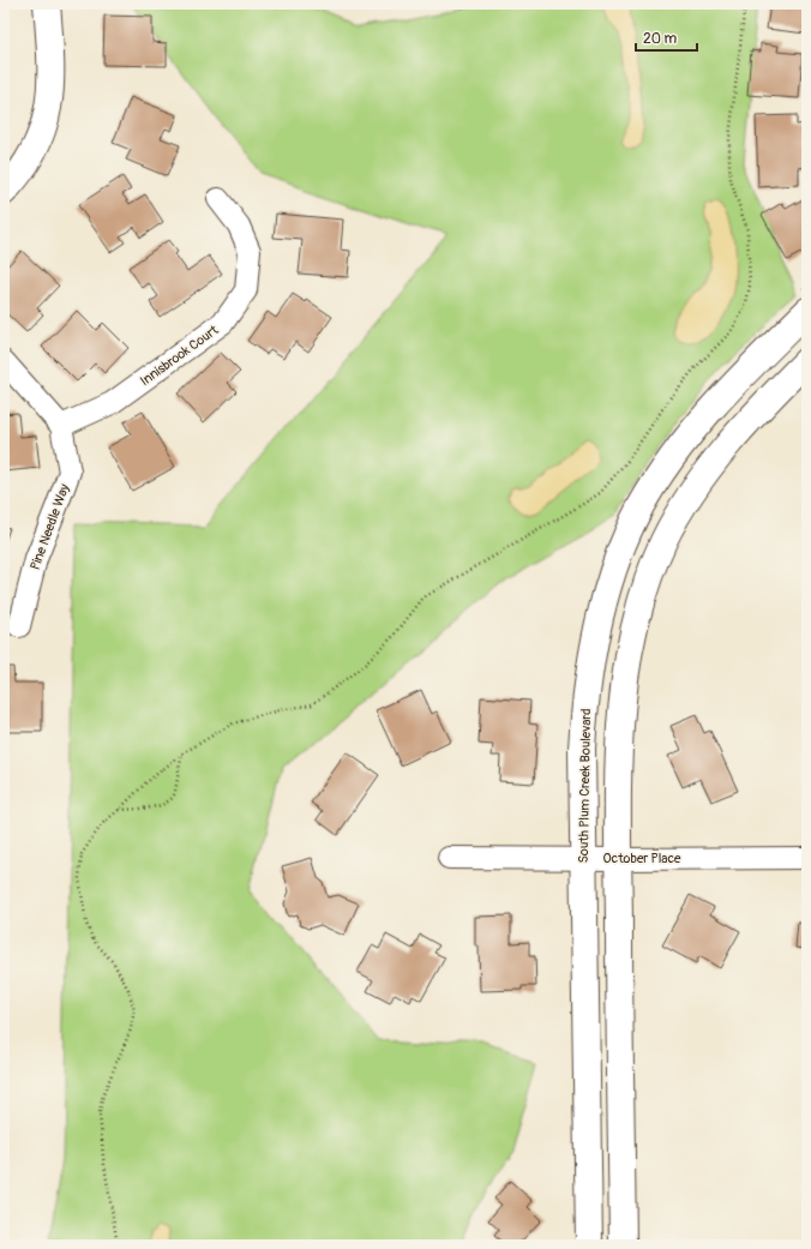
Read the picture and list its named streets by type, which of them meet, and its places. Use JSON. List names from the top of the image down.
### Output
{
  "streets": {
    "street": [
      "Innisbrook Court",
      "Pine Needle Way",
      "South Plum Creek Boulevard",
      "October Place"
    ]
  },
  "crossings": [
    ["Innisbrook Court", "Pine Needle Way"],
    ["South Plum Creek Boulevard", "October Place"]
  ],
  "scale_bar": "20 m"
}
